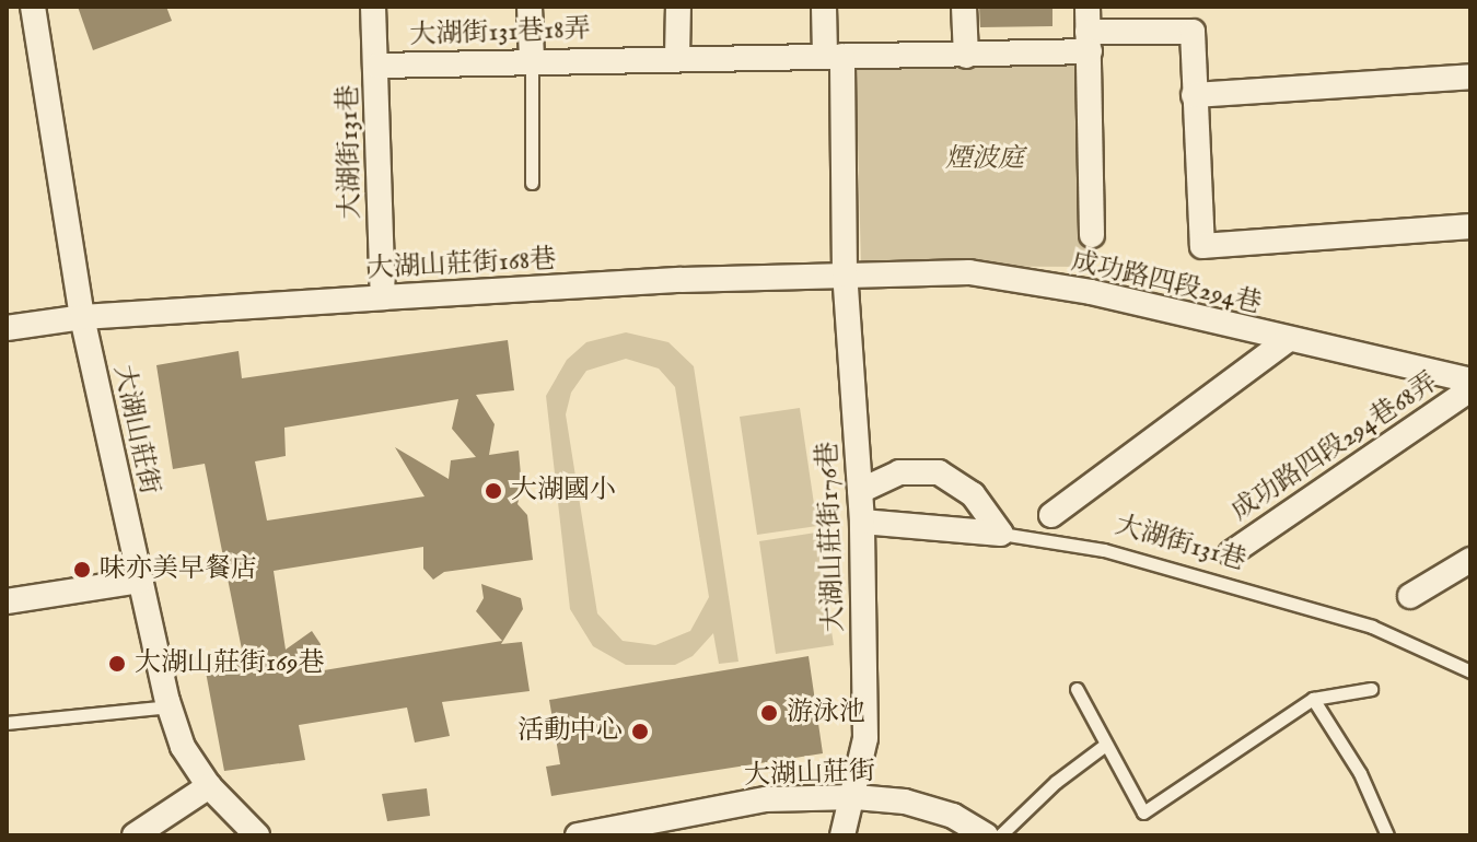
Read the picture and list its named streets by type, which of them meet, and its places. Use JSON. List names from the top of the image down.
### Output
{
  "streets": {
    "street": [
      "大湖街131巷18弄",
      "大湖街131巷",
      "大湖山莊街168巷",
      "成功路四段294巷",
      "大湖山莊街",
      "成功路四段294巷68弄",
      "大湖山莊街176巷"
    ]
  },
  "crossings": [
    ["大湖街131巷18弄", "大湖街131巷"],
    ["大湖街131巷", "大湖山莊街168巷"],
    ["大湖街131巷", "大湖山莊街176巷"],
    ["大湖山莊街168巷", "成功路四段294巷"],
    ["大湖山莊街168巷", "大湖山莊街"],
    ["大湖山莊街168巷", "大湖山莊街176巷"],
    ["成功路四段294巷", "大湖山莊街176巷"],
    ["大湖山莊街", "大湖山莊街176巷"]
  ],
  "parks": ["煙波庭"],
  "places": [
    "大湖國小",
    "味亦美早餐店",
    "大湖山莊街169巷",
    "游泳池",
    "活動中心"
  ]
}
